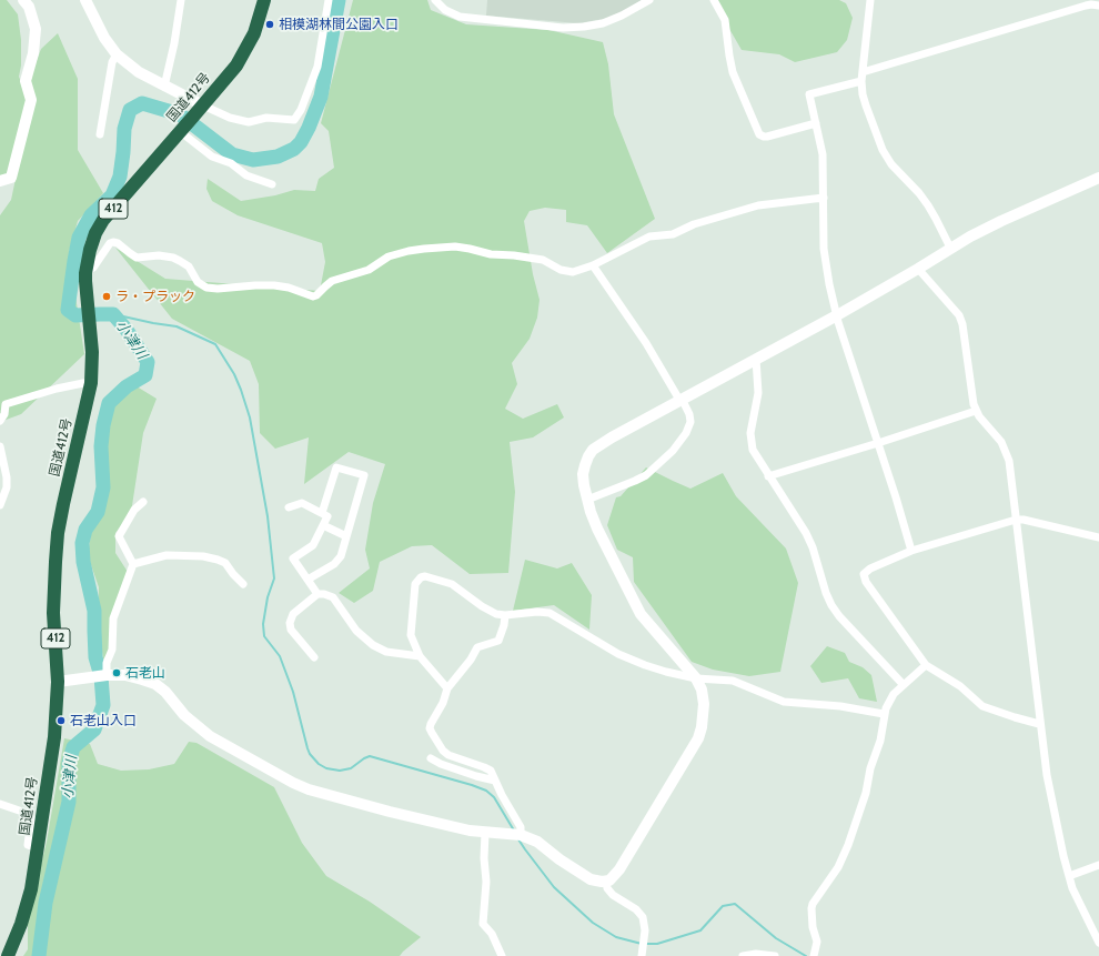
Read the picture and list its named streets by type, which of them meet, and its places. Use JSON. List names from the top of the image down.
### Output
{
  "streets": {
    "highway": ["国道412号", "412"]
  },
  "water": ["小津川"],
  "places": [
    "相模湖林間公園入口",
    "ラ・プラック",
    "石老山",
    "石老山入口"
  ]
}
